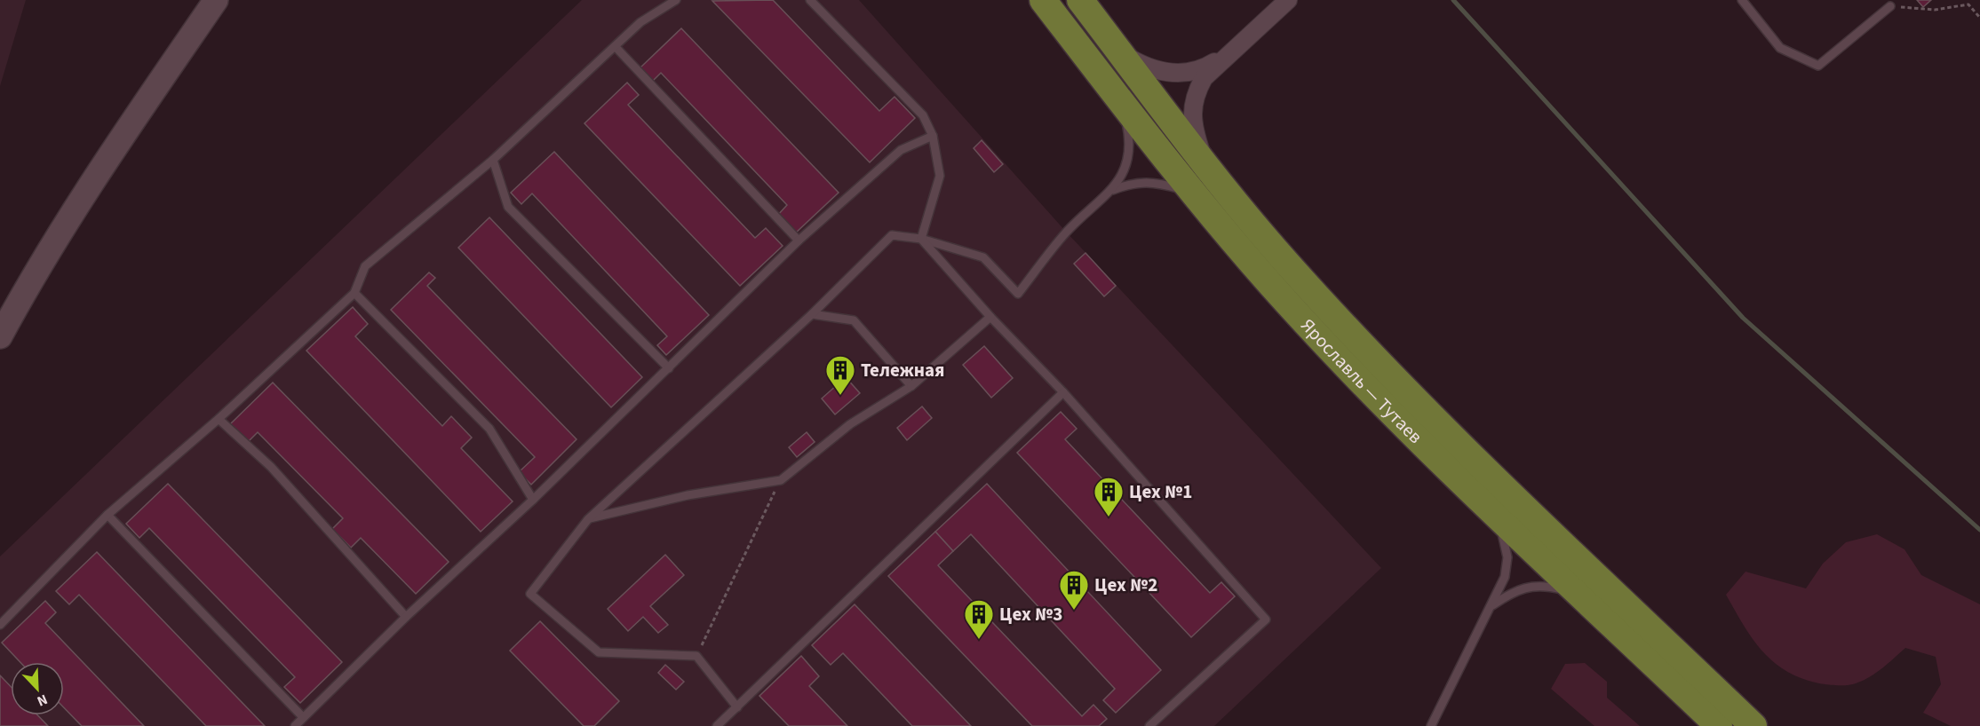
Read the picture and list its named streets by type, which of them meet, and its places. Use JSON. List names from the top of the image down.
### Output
{
  "streets": {
    "main road": ["Ярославль — Тутаев"]
  },
  "places": {
    "building": [
      "Тележная",
      "Цех №1",
      "Цех №2",
      "Цех №3"
    ]
  },
  "north": "bottom right"
}
